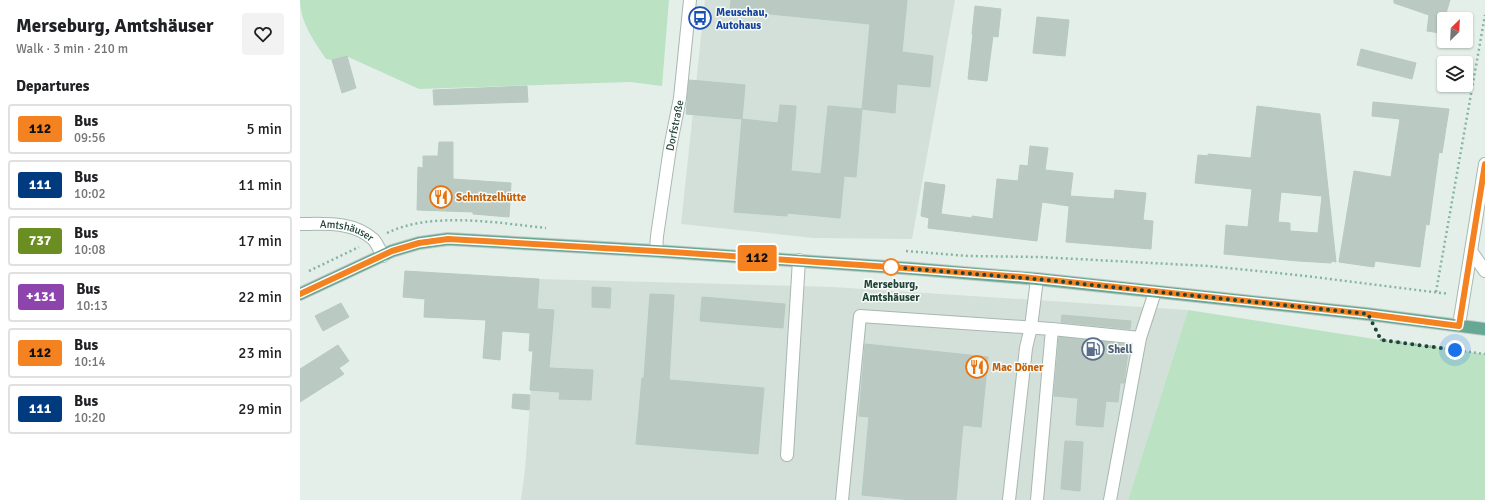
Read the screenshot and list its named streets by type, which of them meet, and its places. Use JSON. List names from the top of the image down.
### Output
{
  "streets": {
    "main road": ["Amtshäuser"],
    "street": ["Dorfstraße"]
  },
  "crossings": [
    ["Dorfstraße", "Amtshäuser"]
  ],
  "places": {
    "bus stop": ["Meuschau, Autohaus"],
    "restaurant": ["Schnitzelhütte", "Mac Döner"],
    "other": ["Merseburg, Amtshäuser"],
    "fuel station": ["Shell"]
  },
  "lines": ["bus line 112"],
  "north": "top right",
  "page": {
    "heading": [
      ["Merseburg, Amtshäuser", "Walk · 3 min · 210 m"],
      "Departures"
    ],
    "on_map": "112",
    "list": [
      {
        "mark": "112",
        "name": "Bus",
        "note": "09:56",
        "value": "5 min"
      },
      {
        "mark": "111",
        "name": "Bus",
        "note": "10:02",
        "value": "11 min"
      },
      {
        "mark": "737",
        "name": "Bus",
        "note": "10:08",
        "value": "17 min"
      },
      {
        "mark": "+131",
        "name": "Bus",
        "note": "10:13",
        "value": "22 min"
      },
      {
        "mark": "112",
        "name": "Bus",
        "note": "10:14",
        "value": "23 min"
      },
      {
        "mark": "111",
        "name": "Bus",
        "note": "10:20",
        "value": "29 min"
      }
    ]
  }
}
